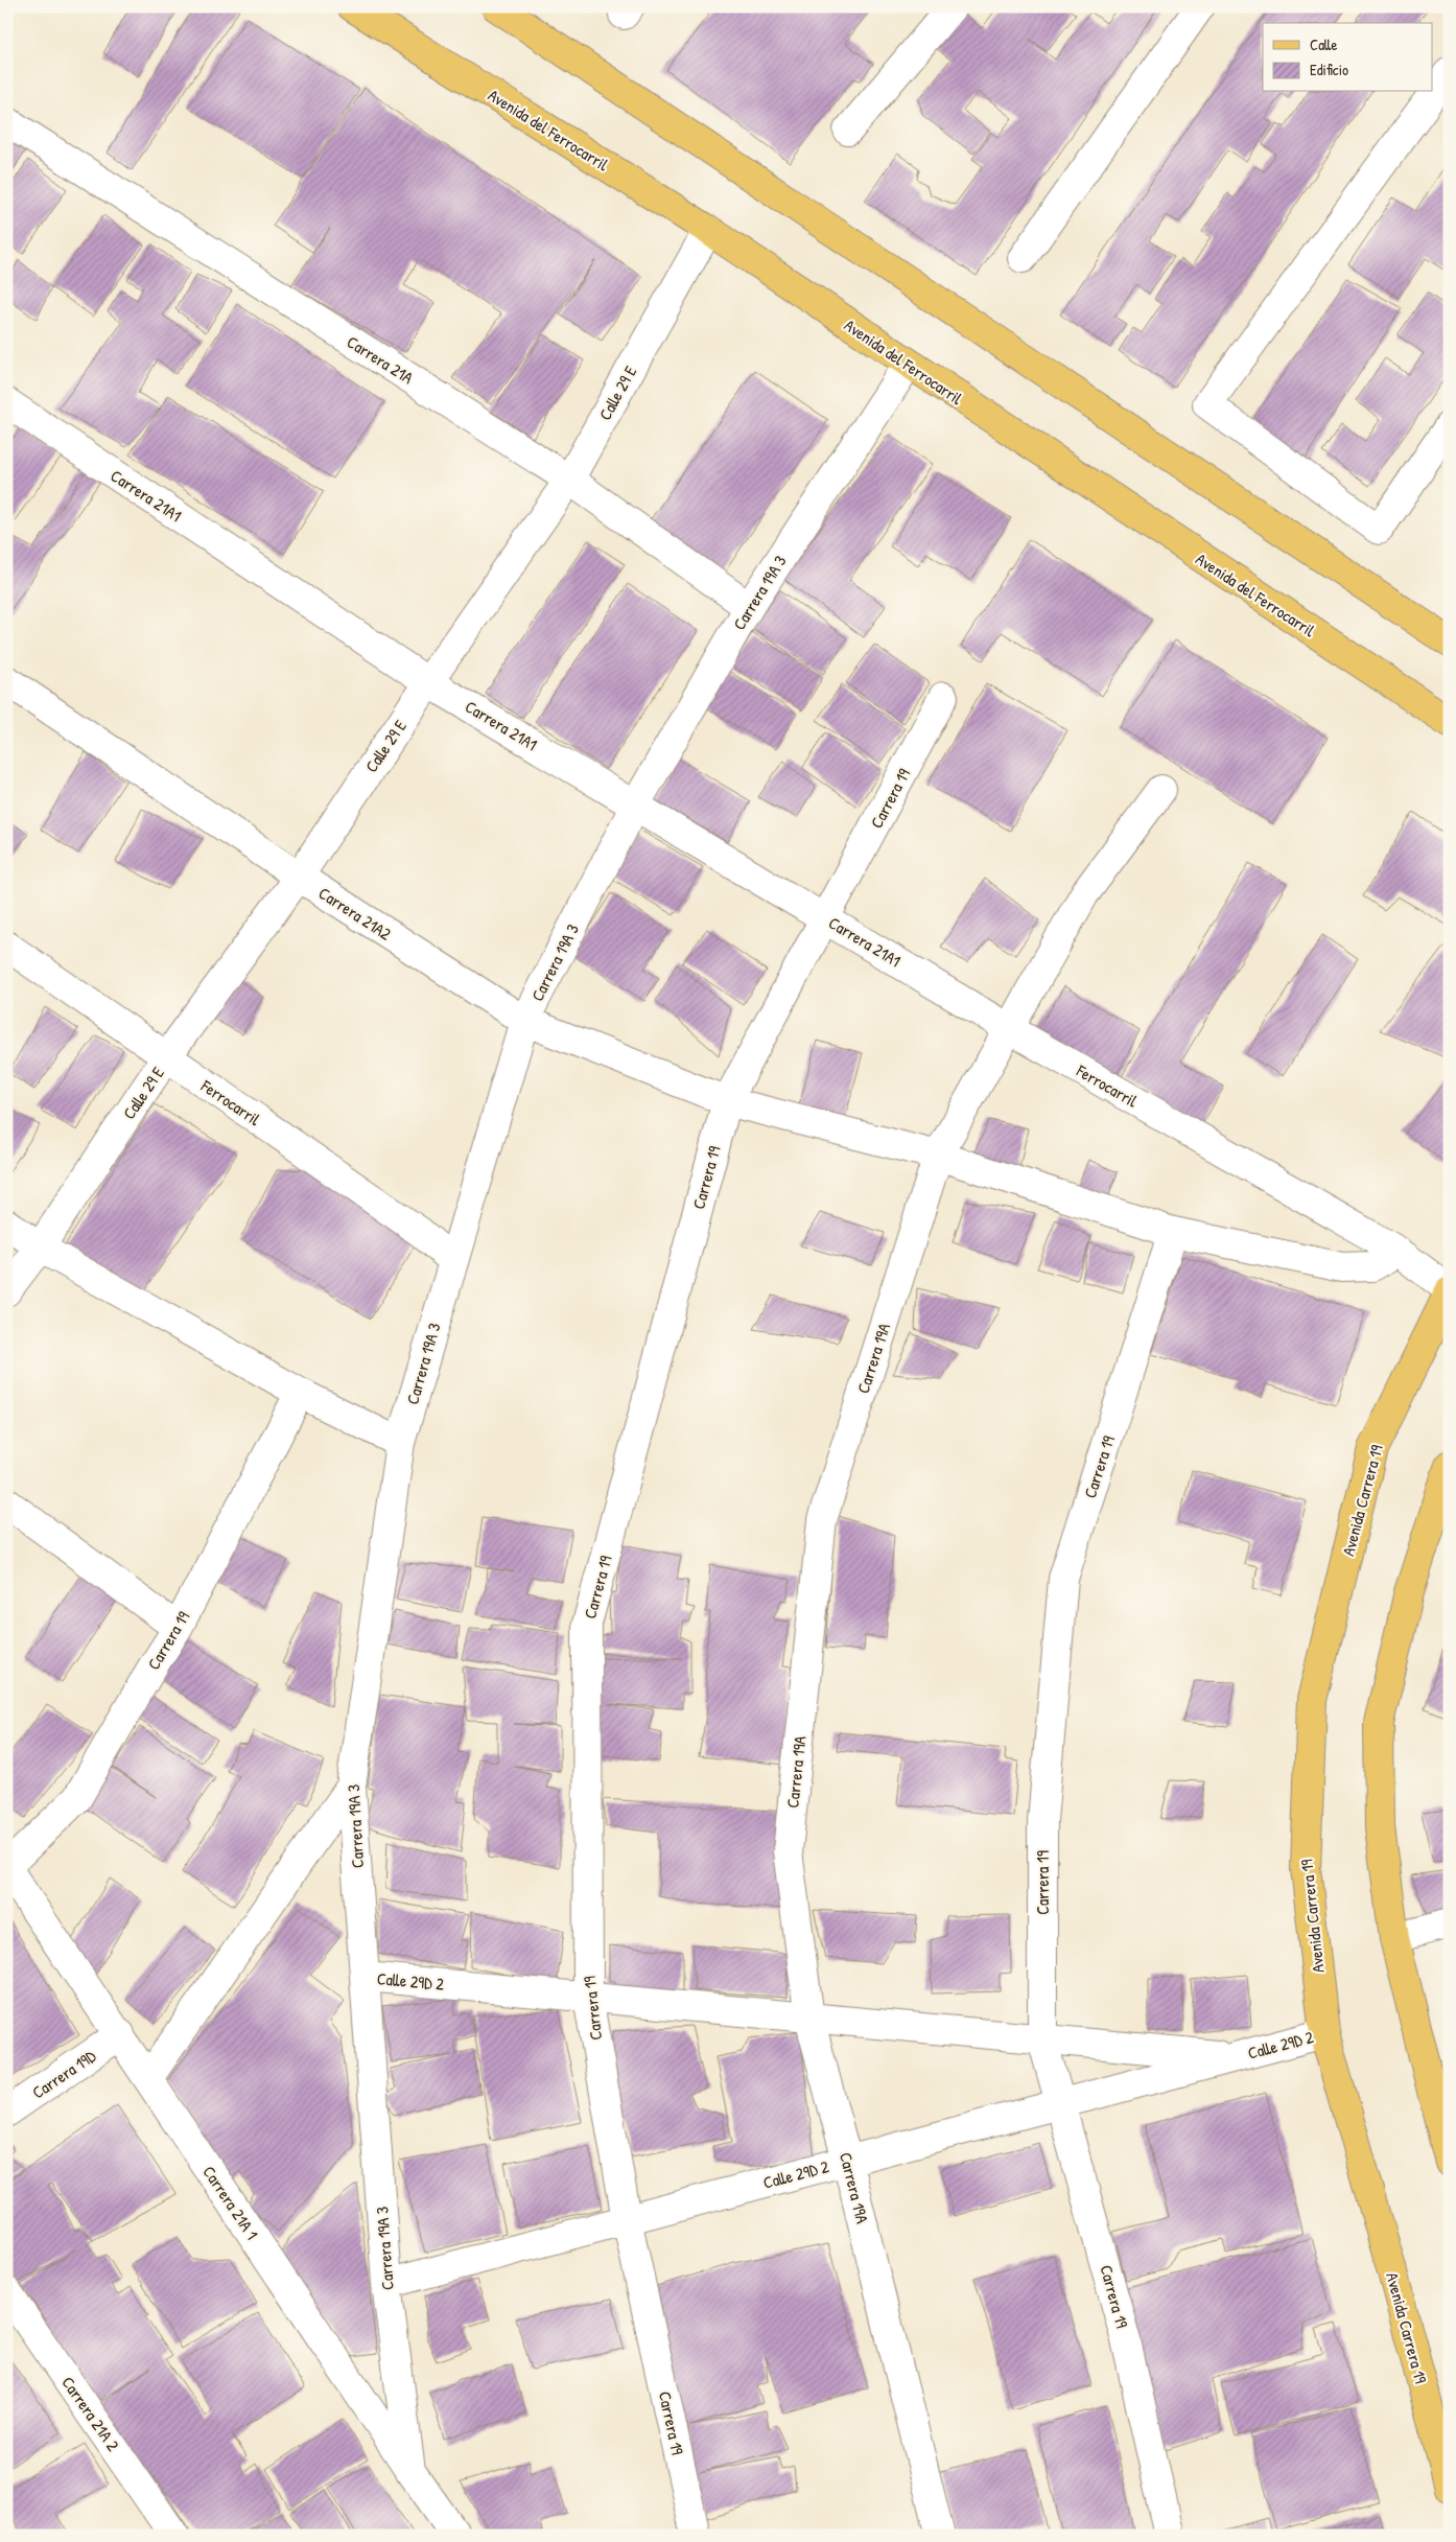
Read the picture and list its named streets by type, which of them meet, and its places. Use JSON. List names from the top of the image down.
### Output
{
  "streets": {
    "main road": ["Avenida del Ferrocarril", "Avenida Carrera 19"],
    "street": [
      "Carrera 21A",
      "Calle 29 E",
      "Carrera 21A1",
      "Carrera 19A 3",
      "Carrera 19",
      "Carrera 21A2",
      "Ferrocarril",
      "Carrera 19A",
      "Calle 29D 2",
      "Carrera 19D",
      "Carrera 21A 1",
      "Carrera 21A 2"
    ]
  },
  "crossings": [
    ["Avenida del Ferrocarril", "Calle 29 E"],
    ["Avenida del Ferrocarril", "Carrera 19A 3"],
    ["Carrera 21A", "Calle 29 E"],
    ["Carrera 21A", "Carrera 19A 3"],
    ["Calle 29 E", "Carrera 21A1"],
    ["Calle 29 E", "Carrera 21A2"],
    ["Calle 29 E", "Ferrocarril"],
    ["Carrera 21A1", "Carrera 19A 3"],
    ["Carrera 21A1", "Carrera 19"],
    ["Carrera 21A1", "Ferrocarril"],
    ["Carrera 21A1", "Carrera 19A"],
    ["Carrera 19A 3", "Carrera 21A2"],
    ["Carrera 19A 3", "Ferrocarril"],
    ["Carrera 19A 3", "Calle 29D 2"],
    ["Carrera 19A 3", "Carrera 21A 1"],
    ["Carrera 19", "Carrera 21A2"],
    ["Carrera 19", "Calle 29D 2"],
    ["Carrera 19", "Carrera 21A 1"],
    ["Carrera 21A2", "Ferrocarril"],
    ["Carrera 21A2", "Carrera 19A"],
    ["Ferrocarril", "Carrera 19A"],
    ["Ferrocarril", "Avenida Carrera 19"],
    ["Carrera 19A", "Calle 29D 2"],
    ["Avenida Carrera 19", "Calle 29D 2"],
    ["Carrera 19D", "Carrera 21A 1"]
  ],
  "legend": ["Calle", "Edificio"]
}
